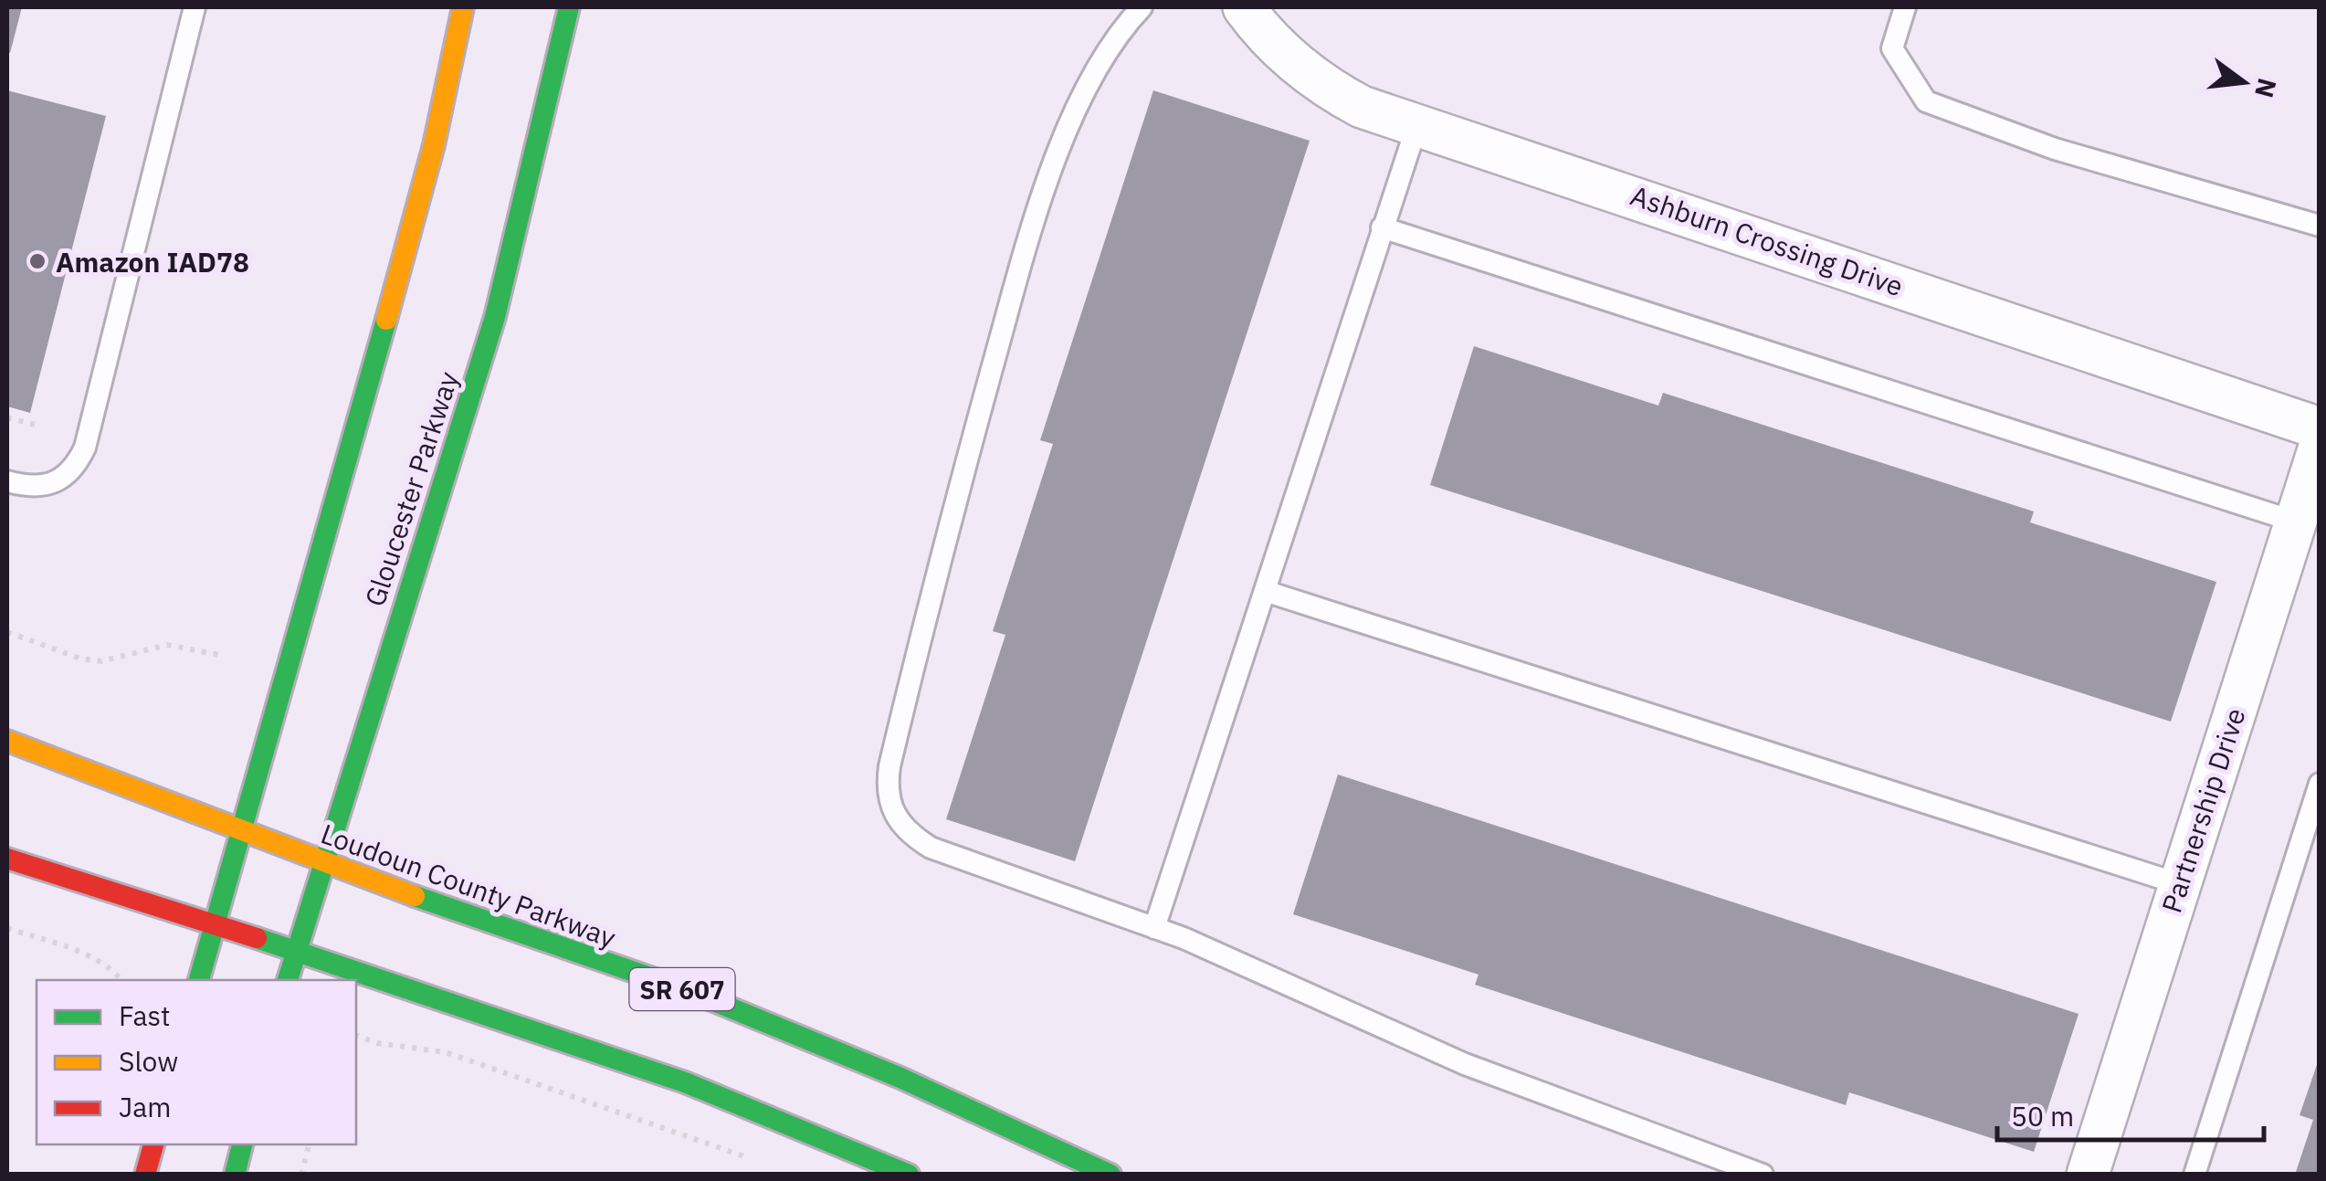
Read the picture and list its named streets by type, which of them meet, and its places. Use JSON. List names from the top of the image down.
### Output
{
  "streets": {
    "main road": ["Gloucester Parkway", "Loudoun County Parkway", "SR 607"],
    "street": ["Ashburn Crossing Drive", "Partnership Drive"]
  },
  "crossings": [
    ["Gloucester Parkway", "Loudoun County Parkway"]
  ],
  "places": ["Amazon IAD78"],
  "legend": ["Fast", "Slow", "Jam"],
  "scale_bar": "50 m",
  "north": "right"
}
